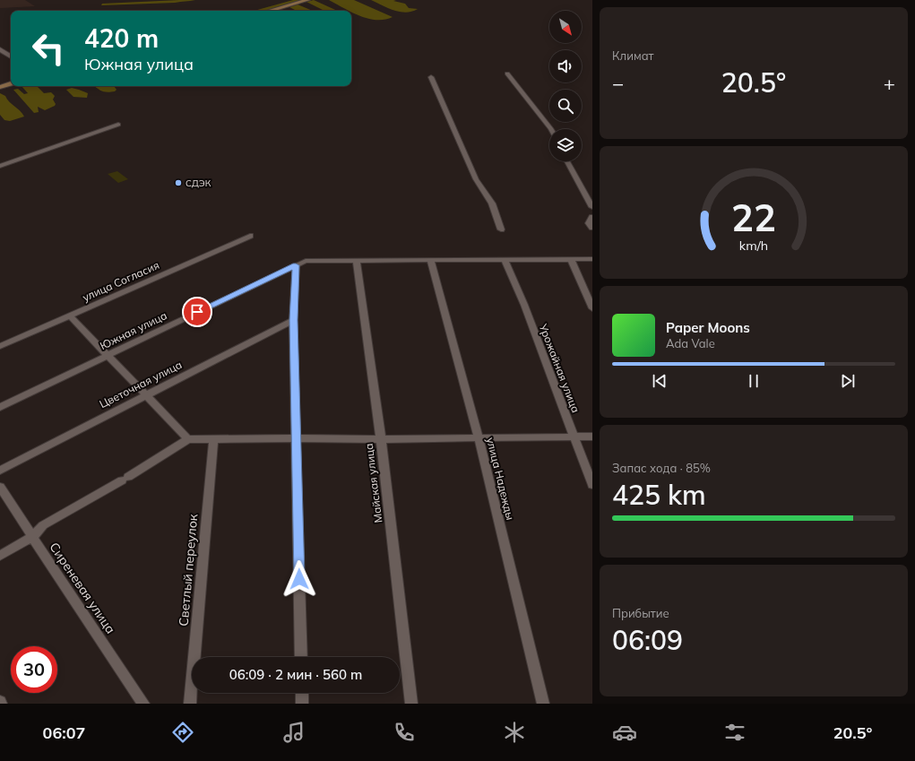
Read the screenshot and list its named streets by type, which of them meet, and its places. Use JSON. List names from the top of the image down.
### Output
{
  "streets": {
    "street": [
      "улица Согласия",
      "Южная улица",
      "Урожайная улица",
      "Цветочная улица",
      "улица Надежды",
      "Майская улица",
      "Светлый переулок",
      "Сиреневая улица"
    ]
  },
  "crossings": [
    ["Южная улица", "Урожайная улица"],
    ["Южная улица", "улица Надежды"],
    ["Южная улица", "Майская улица"]
  ],
  "places": ["СДЭК"],
  "north": "bottom right",
  "page": {
    "tile": [
      "Климат",
      ["Запас хода · 85%", "425 km"],
      ["Прибытие", "06:09"]
    ],
    "turn": ["420 m", "Южная улица"],
    "heat": ["−", "20.5°", "+"],
    "song": ["Paper Moons", "Ada Vale"],
    "limit": "30",
    "trip": "06:09 · 2 мин · 560 m",
    "tabs": ["06:07", "20.5°"],
    "gauge": ["22", "km/h"]
  }
}
